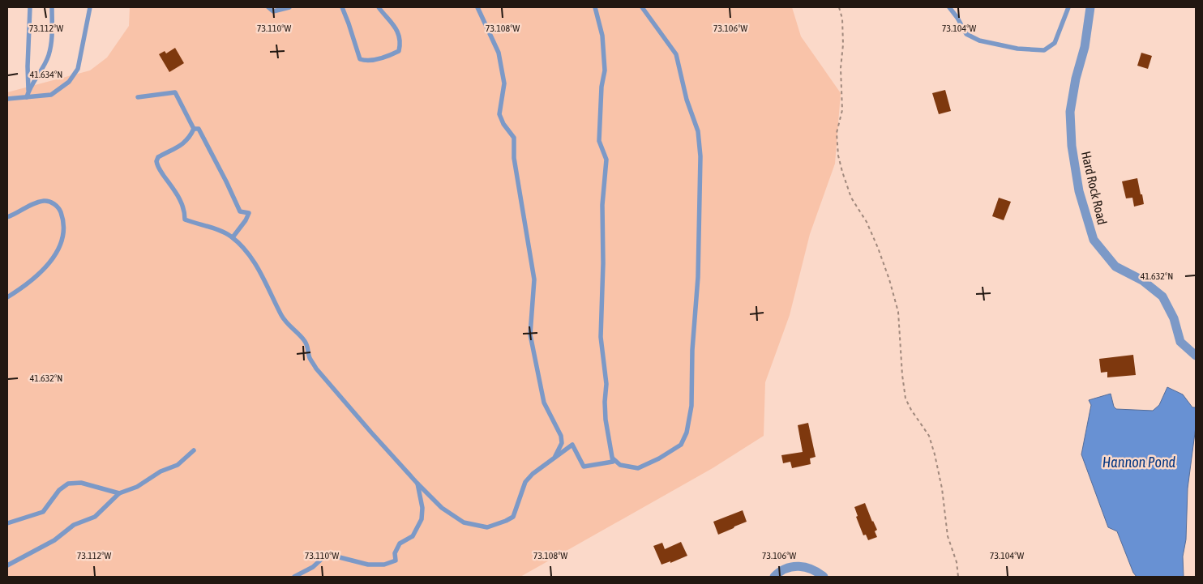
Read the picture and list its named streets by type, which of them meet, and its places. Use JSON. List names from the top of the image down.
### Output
{
  "streets": {
    "street": ["Hard Rock Road"]
  },
  "water": ["Hannon Pond"],
  "coordinates": [
    "73.112°W",
    "73.110°W",
    "73.108°W",
    "73.106°W",
    "73.104°W",
    "41.634°N",
    "41.632°N"
  ]
}
